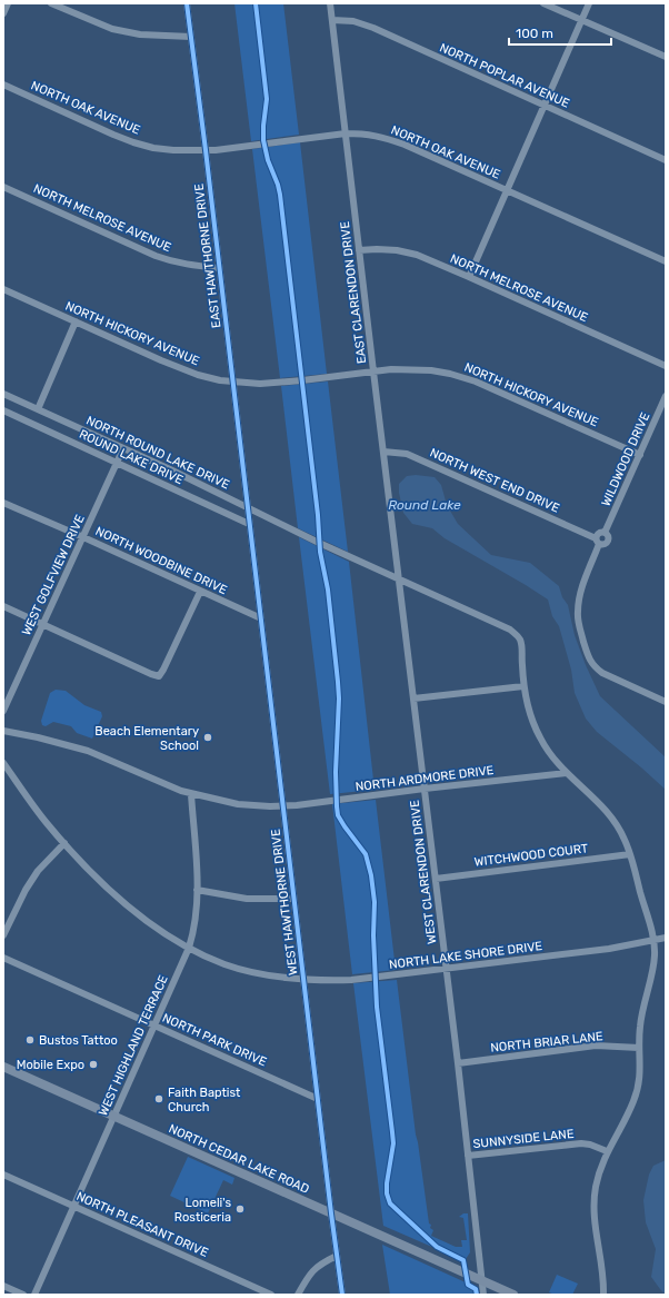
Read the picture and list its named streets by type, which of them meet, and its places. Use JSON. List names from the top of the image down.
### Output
{
  "streets": {
    "main road": ["NORTH CEDAR LAKE ROAD"],
    "street": [
      "NORTH POPLAR AVENUE",
      "NORTH OAK AVENUE",
      "NORTH MELROSE AVENUE",
      "EAST HAWTHORNE DRIVE",
      "EAST CLARENDON DRIVE",
      "NORTH HICKORY AVENUE",
      "NORTH ROUND LAKE DRIVE",
      "ROUND LAKE DRIVE",
      "WILDWOOD DRIVE",
      "NORTH WEST END DRIVE",
      "NORTH WOODBINE DRIVE",
      "WEST GOLFVIEW DRIVE",
      "NORTH ARDMORE DRIVE",
      "WITCHWOOD COURT",
      "WEST CLARENDON DRIVE",
      "WEST HAWTHORNE DRIVE",
      "NORTH LAKE SHORE DRIVE",
      "NORTH PARK DRIVE",
      "NORTH BRIAR LANE",
      "WEST HIGHLAND TERRACE",
      "SUNNYSIDE LANE",
      "NORTH PLEASANT DRIVE"
    ]
  },
  "crossings": [
    ["NORTH POPLAR AVENUE", "EAST CLARENDON DRIVE"],
    ["NORTH OAK AVENUE", "EAST HAWTHORNE DRIVE"],
    ["NORTH OAK AVENUE", "EAST CLARENDON DRIVE"],
    ["NORTH MELROSE AVENUE", "EAST HAWTHORNE DRIVE"],
    ["NORTH MELROSE AVENUE", "EAST CLARENDON DRIVE"],
    ["EAST HAWTHORNE DRIVE", "NORTH HICKORY AVENUE"],
    ["EAST HAWTHORNE DRIVE", "NORTH ROUND LAKE DRIVE"],
    ["EAST HAWTHORNE DRIVE", "WEST HAWTHORNE DRIVE"],
    ["EAST CLARENDON DRIVE", "NORTH HICKORY AVENUE"],
    ["EAST CLARENDON DRIVE", "NORTH ROUND LAKE DRIVE"],
    ["EAST CLARENDON DRIVE", "NORTH WEST END DRIVE"],
    ["EAST CLARENDON DRIVE", "WEST CLARENDON DRIVE"],
    ["NORTH HICKORY AVENUE", "WILDWOOD DRIVE"],
    ["NORTH ROUND LAKE DRIVE", "WEST GOLFVIEW DRIVE"],
    ["NORTH ROUND LAKE DRIVE", "WEST CLARENDON DRIVE"],
    ["NORTH ROUND LAKE DRIVE", "WEST HAWTHORNE DRIVE"],
    ["ROUND LAKE DRIVE", "WEST GOLFVIEW DRIVE"],
    ["ROUND LAKE DRIVE", "WEST HAWTHORNE DRIVE"],
    ["WILDWOOD DRIVE", "NORTH WEST END DRIVE"],
    ["NORTH WOODBINE DRIVE", "WEST GOLFVIEW DRIVE"],
    ["NORTH WOODBINE DRIVE", "WEST HAWTHORNE DRIVE"],
    ["NORTH ARDMORE DRIVE", "WEST CLARENDON DRIVE"],
    ["NORTH ARDMORE DRIVE", "WEST HAWTHORNE DRIVE"],
    ["NORTH ARDMORE DRIVE", "WEST HIGHLAND TERRACE"],
    ["WITCHWOOD COURT", "WEST CLARENDON DRIVE"],
    ["WEST CLARENDON DRIVE", "NORTH LAKE SHORE DRIVE"],
    ["WEST CLARENDON DRIVE", "NORTH BRIAR LANE"],
    ["WEST CLARENDON DRIVE", "SUNNYSIDE LANE"],
    ["WEST CLARENDON DRIVE", "NORTH CEDAR LAKE ROAD"],
    ["WEST HAWTHORNE DRIVE", "NORTH LAKE SHORE DRIVE"],
    ["WEST HAWTHORNE DRIVE", "NORTH PARK DRIVE"],
    ["WEST HAWTHORNE DRIVE", "NORTH CEDAR LAKE ROAD"],
    ["NORTH LAKE SHORE DRIVE", "WEST HIGHLAND TERRACE"],
    ["NORTH PARK DRIVE", "WEST HIGHLAND TERRACE"],
    ["WEST HIGHLAND TERRACE", "NORTH CEDAR LAKE ROAD"],
    ["WEST HIGHLAND TERRACE", "NORTH PLEASANT DRIVE"]
  ],
  "water": ["Round Lake"],
  "places": [
    "Beach Elementary School",
    "Bustos Tattoo",
    "Mobile Expo",
    "Faith Baptist Church",
    "Lomeli's Rosticeria"
  ],
  "scale_bar": "100 m"
}
